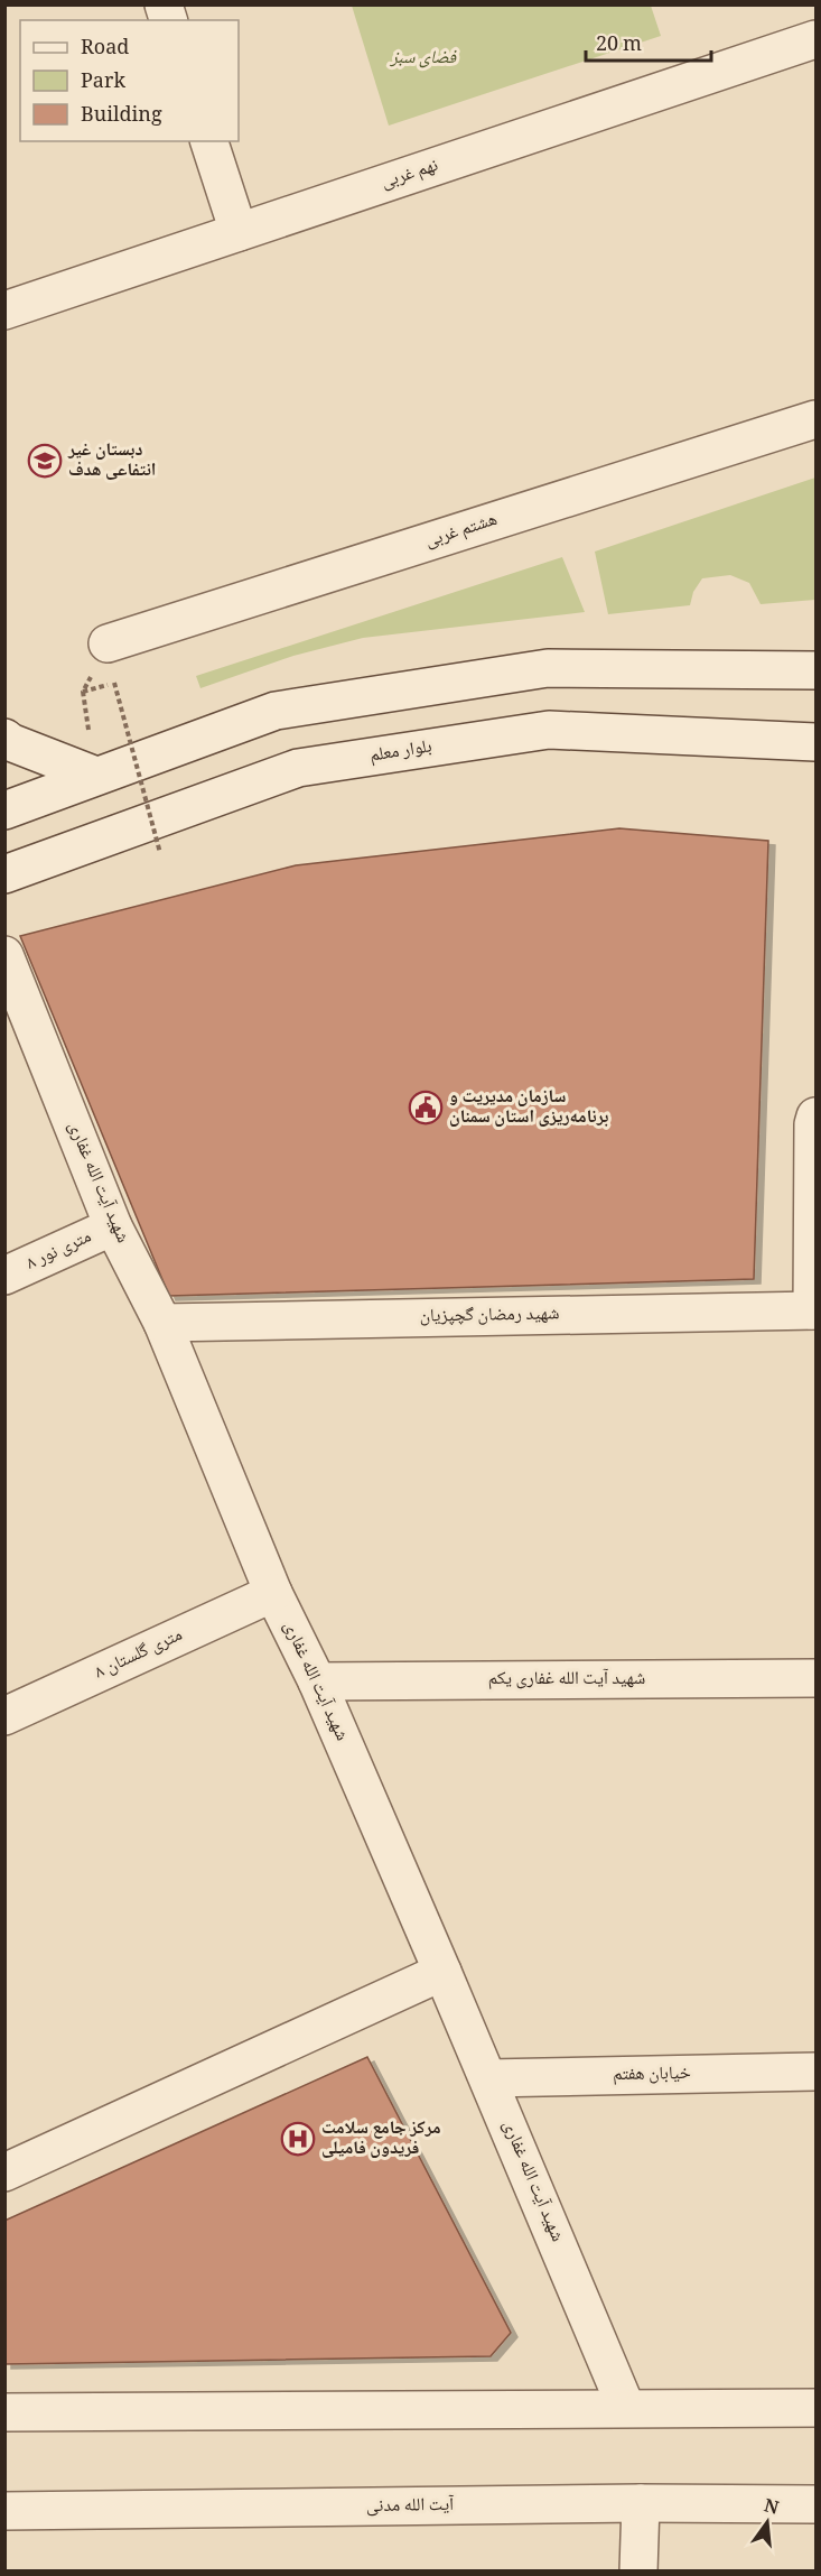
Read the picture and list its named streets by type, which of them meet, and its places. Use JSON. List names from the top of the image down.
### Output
{
  "streets": {
    "street": [
      "نهم غربی",
      "هشتم غربی",
      "بلوار معلم",
      "شهید آیت الله غفاری",
      "۸ متری نور",
      "شهید رمضان گچپزیان",
      "۸ متری گلستان",
      "شهید آیت الله غفاری یکم",
      "خیابان هفتم",
      "آیت الله مدنی"
    ]
  },
  "crossings": [
    ["شهید آیت الله غفاری", "۸ متری نور"],
    ["شهید آیت الله غفاری", "شهید رمضان گچپزیان"],
    ["شهید آیت الله غفاری", "۸ متری گلستان"],
    ["شهید آیت الله غفاری", "شهید آیت الله غفاری یکم"],
    ["شهید آیت الله غفاری", "خیابان هفتم"]
  ],
  "parks": ["فضای سبز"],
  "places": {
    "school or university": ["دبستان غیر انتفاعی هدف"],
    "public building": ["سازمان مدیریت و برنامه‌ریزی استان سمنان"],
    "hospital": ["مرکز جامع سلامت فریدون فامیلی"]
  },
  "legend": ["Road", "Park", "Building"],
  "scale_bar": "20 m",
  "north": "top"
}
